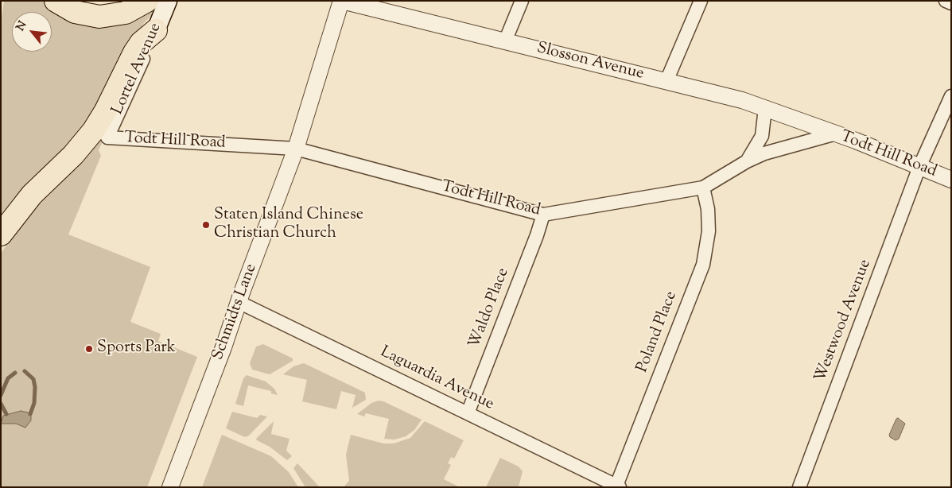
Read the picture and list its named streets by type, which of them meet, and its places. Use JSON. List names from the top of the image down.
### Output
{
  "streets": {
    "main road": ["Lortel Avenue"],
    "street": [
      "Slosson Avenue",
      "Todt Hill Road",
      "Waldo Place",
      "Schmidts Lane",
      "Westwood Avenue",
      "Poland Place",
      "Laguardia Avenue"
    ]
  },
  "crossings": [
    ["Slosson Avenue", "Todt Hill Road"],
    ["Slosson Avenue", "Schmidts Lane"],
    ["Lortel Avenue", "Todt Hill Road"],
    ["Todt Hill Road", "Waldo Place"],
    ["Todt Hill Road", "Schmidts Lane"],
    ["Todt Hill Road", "Westwood Avenue"],
    ["Todt Hill Road", "Poland Place"],
    ["Waldo Place", "Laguardia Avenue"],
    ["Schmidts Lane", "Laguardia Avenue"],
    ["Poland Place", "Laguardia Avenue"]
  ],
  "places": ["Staten Island Chinese Christian Church", "Sports Park"],
  "north": "top left"
}
